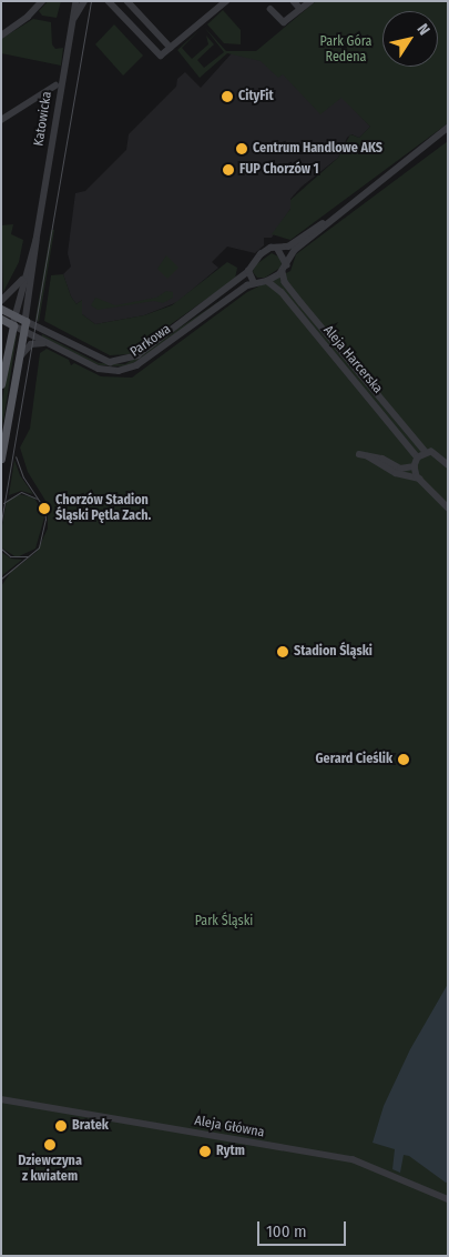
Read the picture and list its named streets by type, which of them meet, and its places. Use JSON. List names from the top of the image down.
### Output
{
  "streets": {
    "main road": ["Katowicka"],
    "street": ["Parkowa", "Aleja Harcerska", "Aleja Główna"]
  },
  "crossings": [
    ["Katowicka", "Parkowa"]
  ],
  "parks": ["Park Góra Redena", "Park Śląski"],
  "places": [
    "CityFit",
    "Centrum Handlowe AKS",
    "FUP Chorzów 1",
    "Chorzów Stadion Śląski Pętla Zach.",
    "Stadion Śląski",
    "Gerard Cieślik",
    "Bratek",
    "Dziewczyna z kwiatem",
    "Rytm"
  ],
  "scale_bar": "100 m",
  "north": "top right"
}
